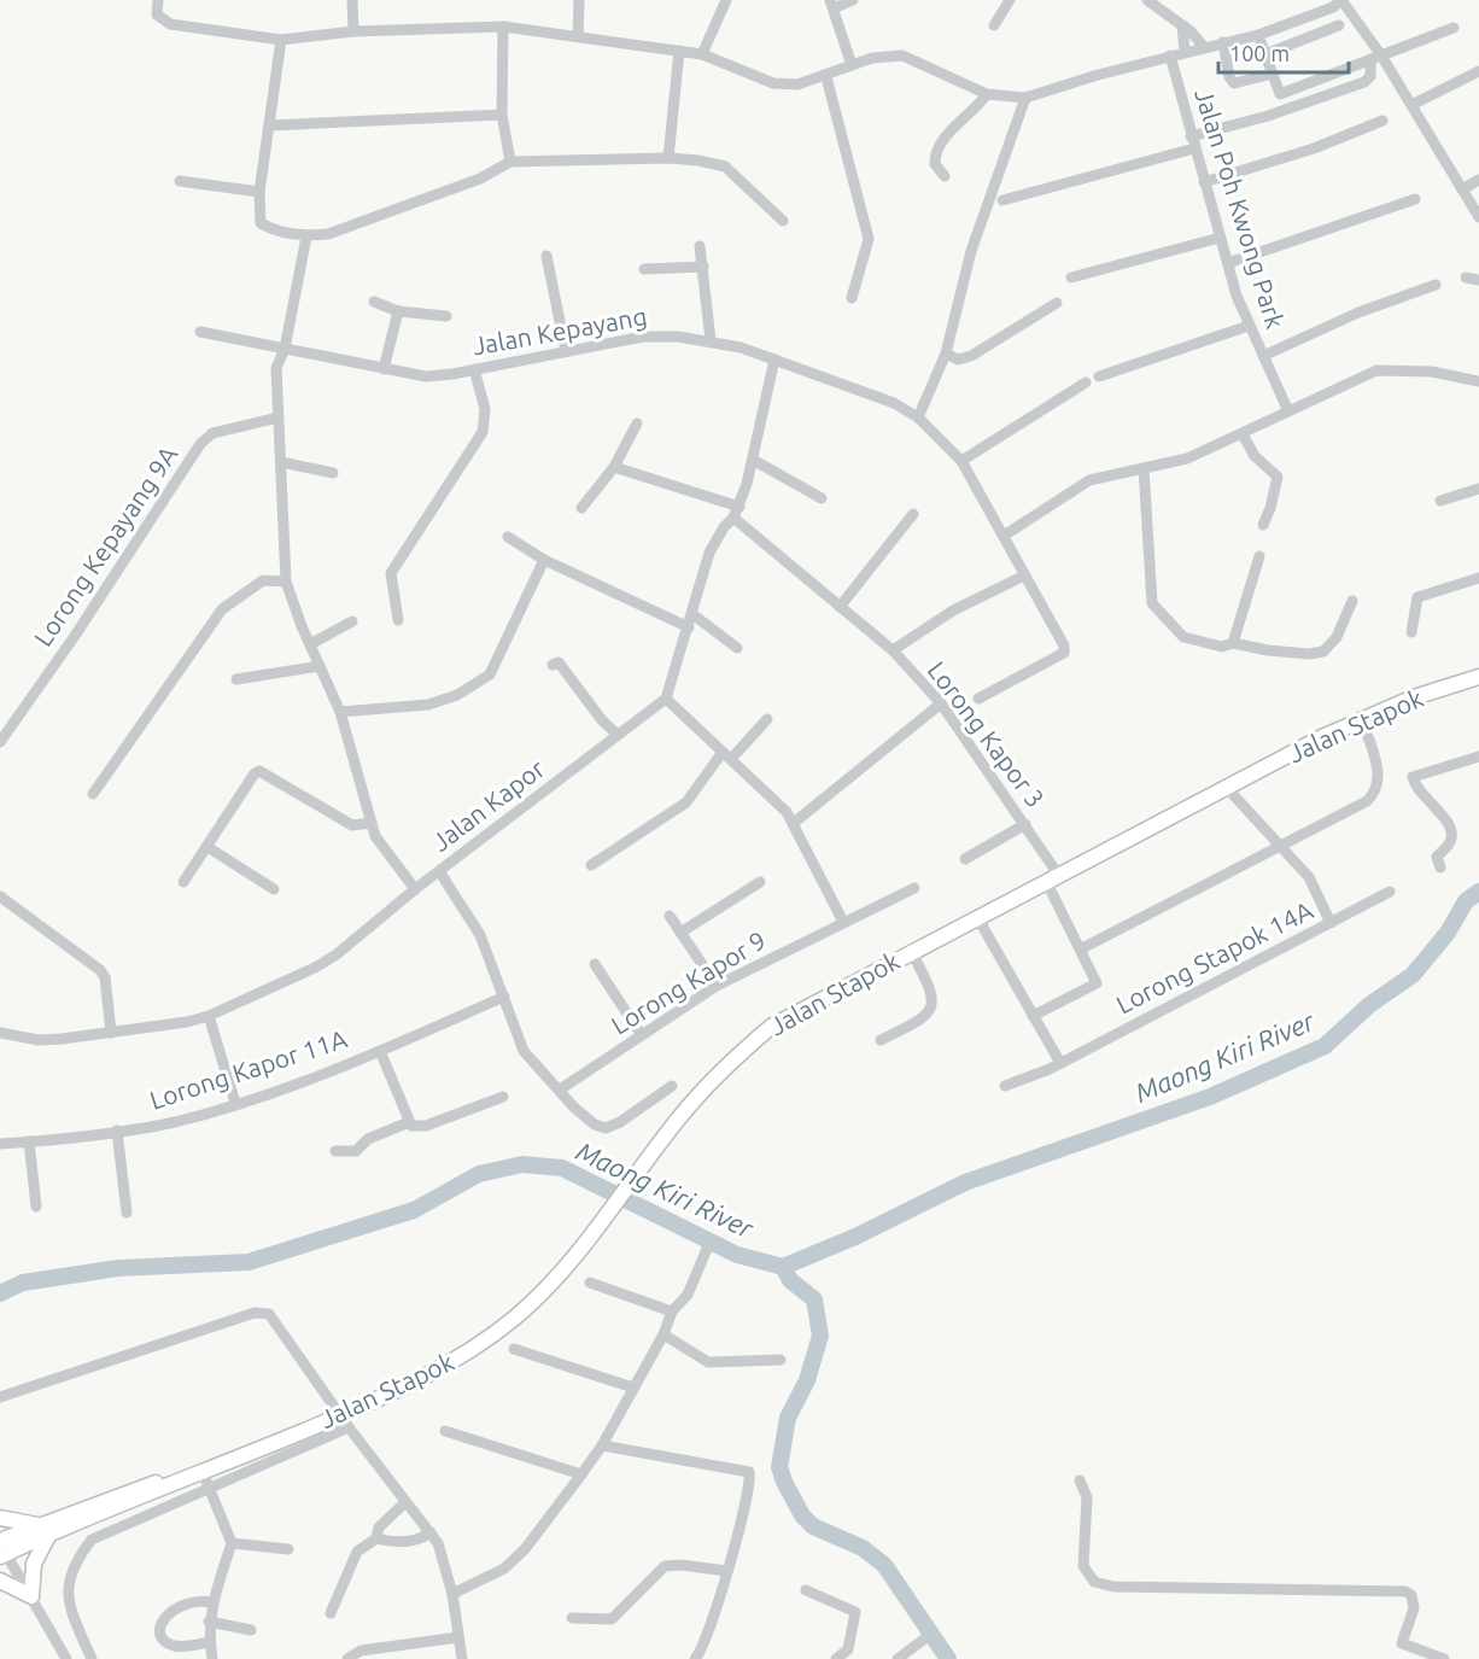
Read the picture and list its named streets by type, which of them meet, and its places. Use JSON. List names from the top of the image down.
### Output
{
  "streets": {
    "main road": ["Jalan Stapok"],
    "street": [
      "Jalan Poh Kwong Park",
      "Jalan Kepayang",
      "Lorong Kepayang 9A",
      "Lorong Kapor 3",
      "Jalan Kapor",
      "Lorong Stapok 14A",
      "Lorong Kapor 9",
      "Lorong Kapor 11A"
    ]
  },
  "crossings": [
    ["Jalan Stapok", "Lorong Kapor 3"]
  ],
  "water": ["Maong Kiri River"],
  "scale_bar": "100 m"
}
